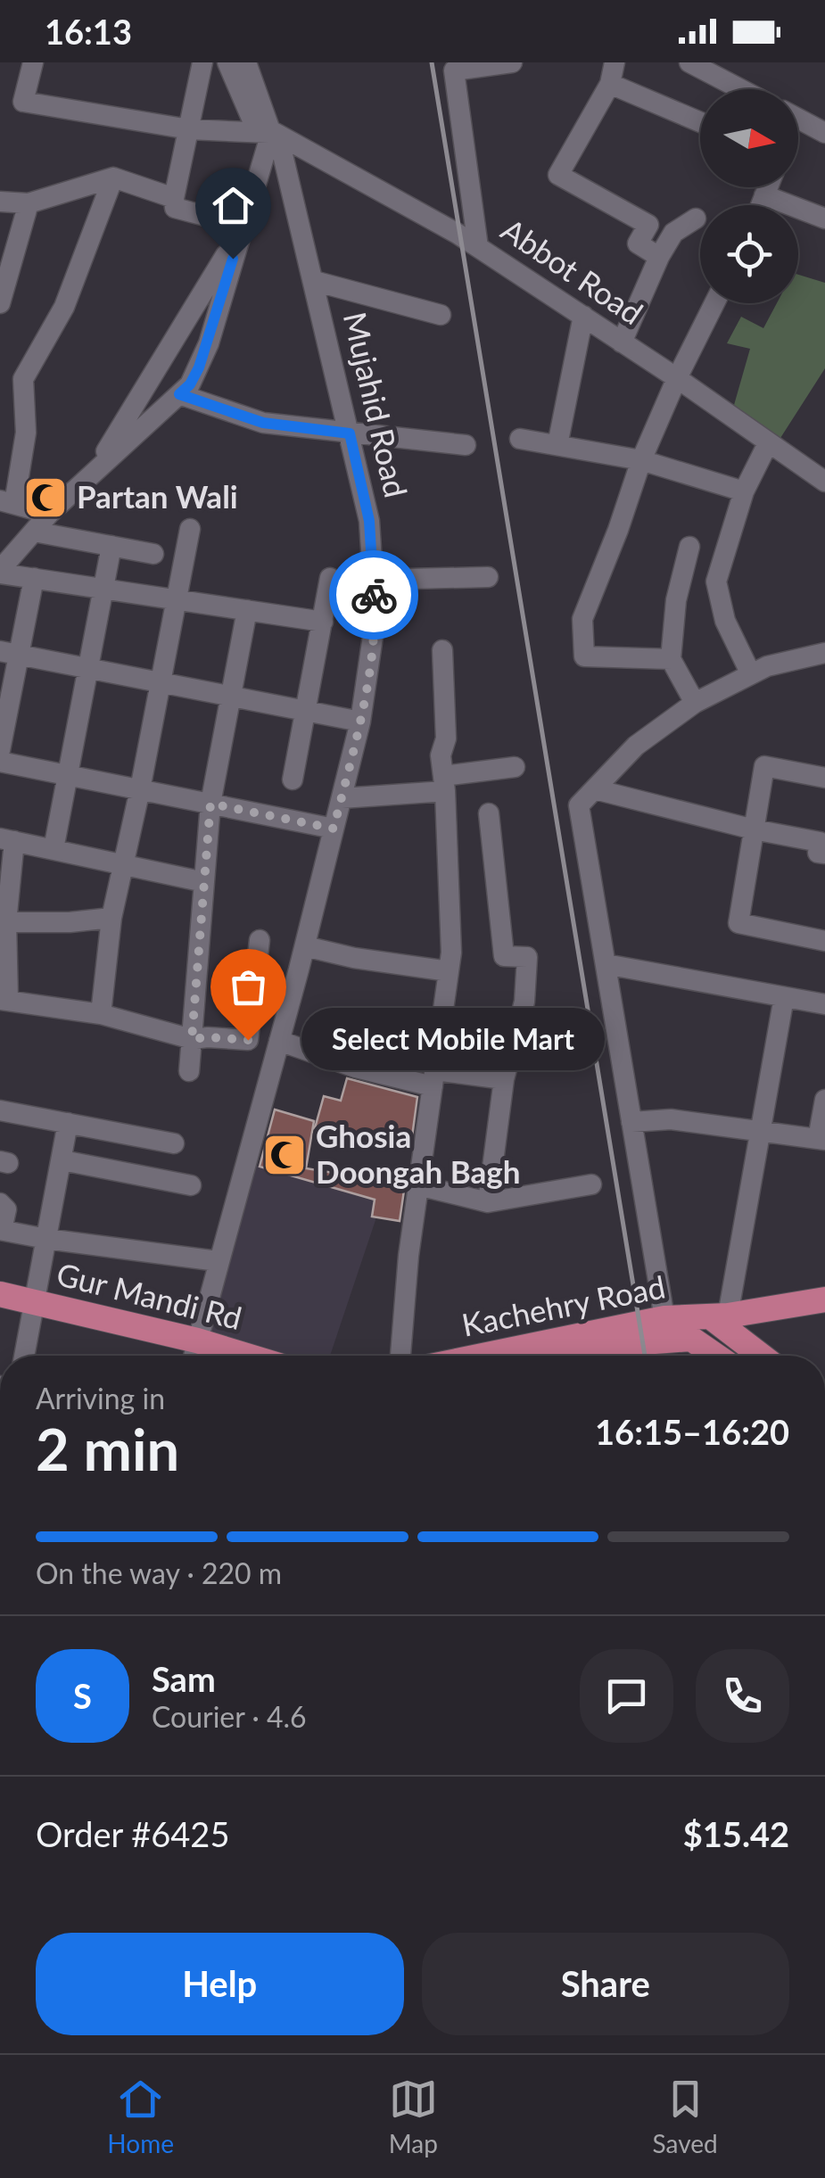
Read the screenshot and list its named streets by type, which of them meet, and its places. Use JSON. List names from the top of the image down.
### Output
{
  "streets": {
    "main road": ["Gur Mandi Rd", "Kachehry Road"],
    "street": ["Abbot Road", "Mujahid Road"]
  },
  "crossings": [
    ["Abbot Road", "Mujahid Road"],
    ["Mujahid Road", "Gur Mandi Rd"]
  ],
  "places": {
    "mosque": ["Partan Wali", "Ghosia Doongah Bagh"],
    "other": ["Select Mobile Mart"]
  },
  "north": "right",
  "page": {
    "status": "16:13",
    "bubble": "Select Mobile Mart",
    "heading": ["2 min", "Arriving in", "16:15–16:20"],
    "panel": [
      "Sam",
      "Courier · 4.6",
      "Order #6425",
      "$15.42"
    ],
    "bar": "On the way · 220 m",
    "round": "S",
    "buttons": ["Help", "Share"],
    "tabs": ["Home", "Map", "Saved"]
  }
}
